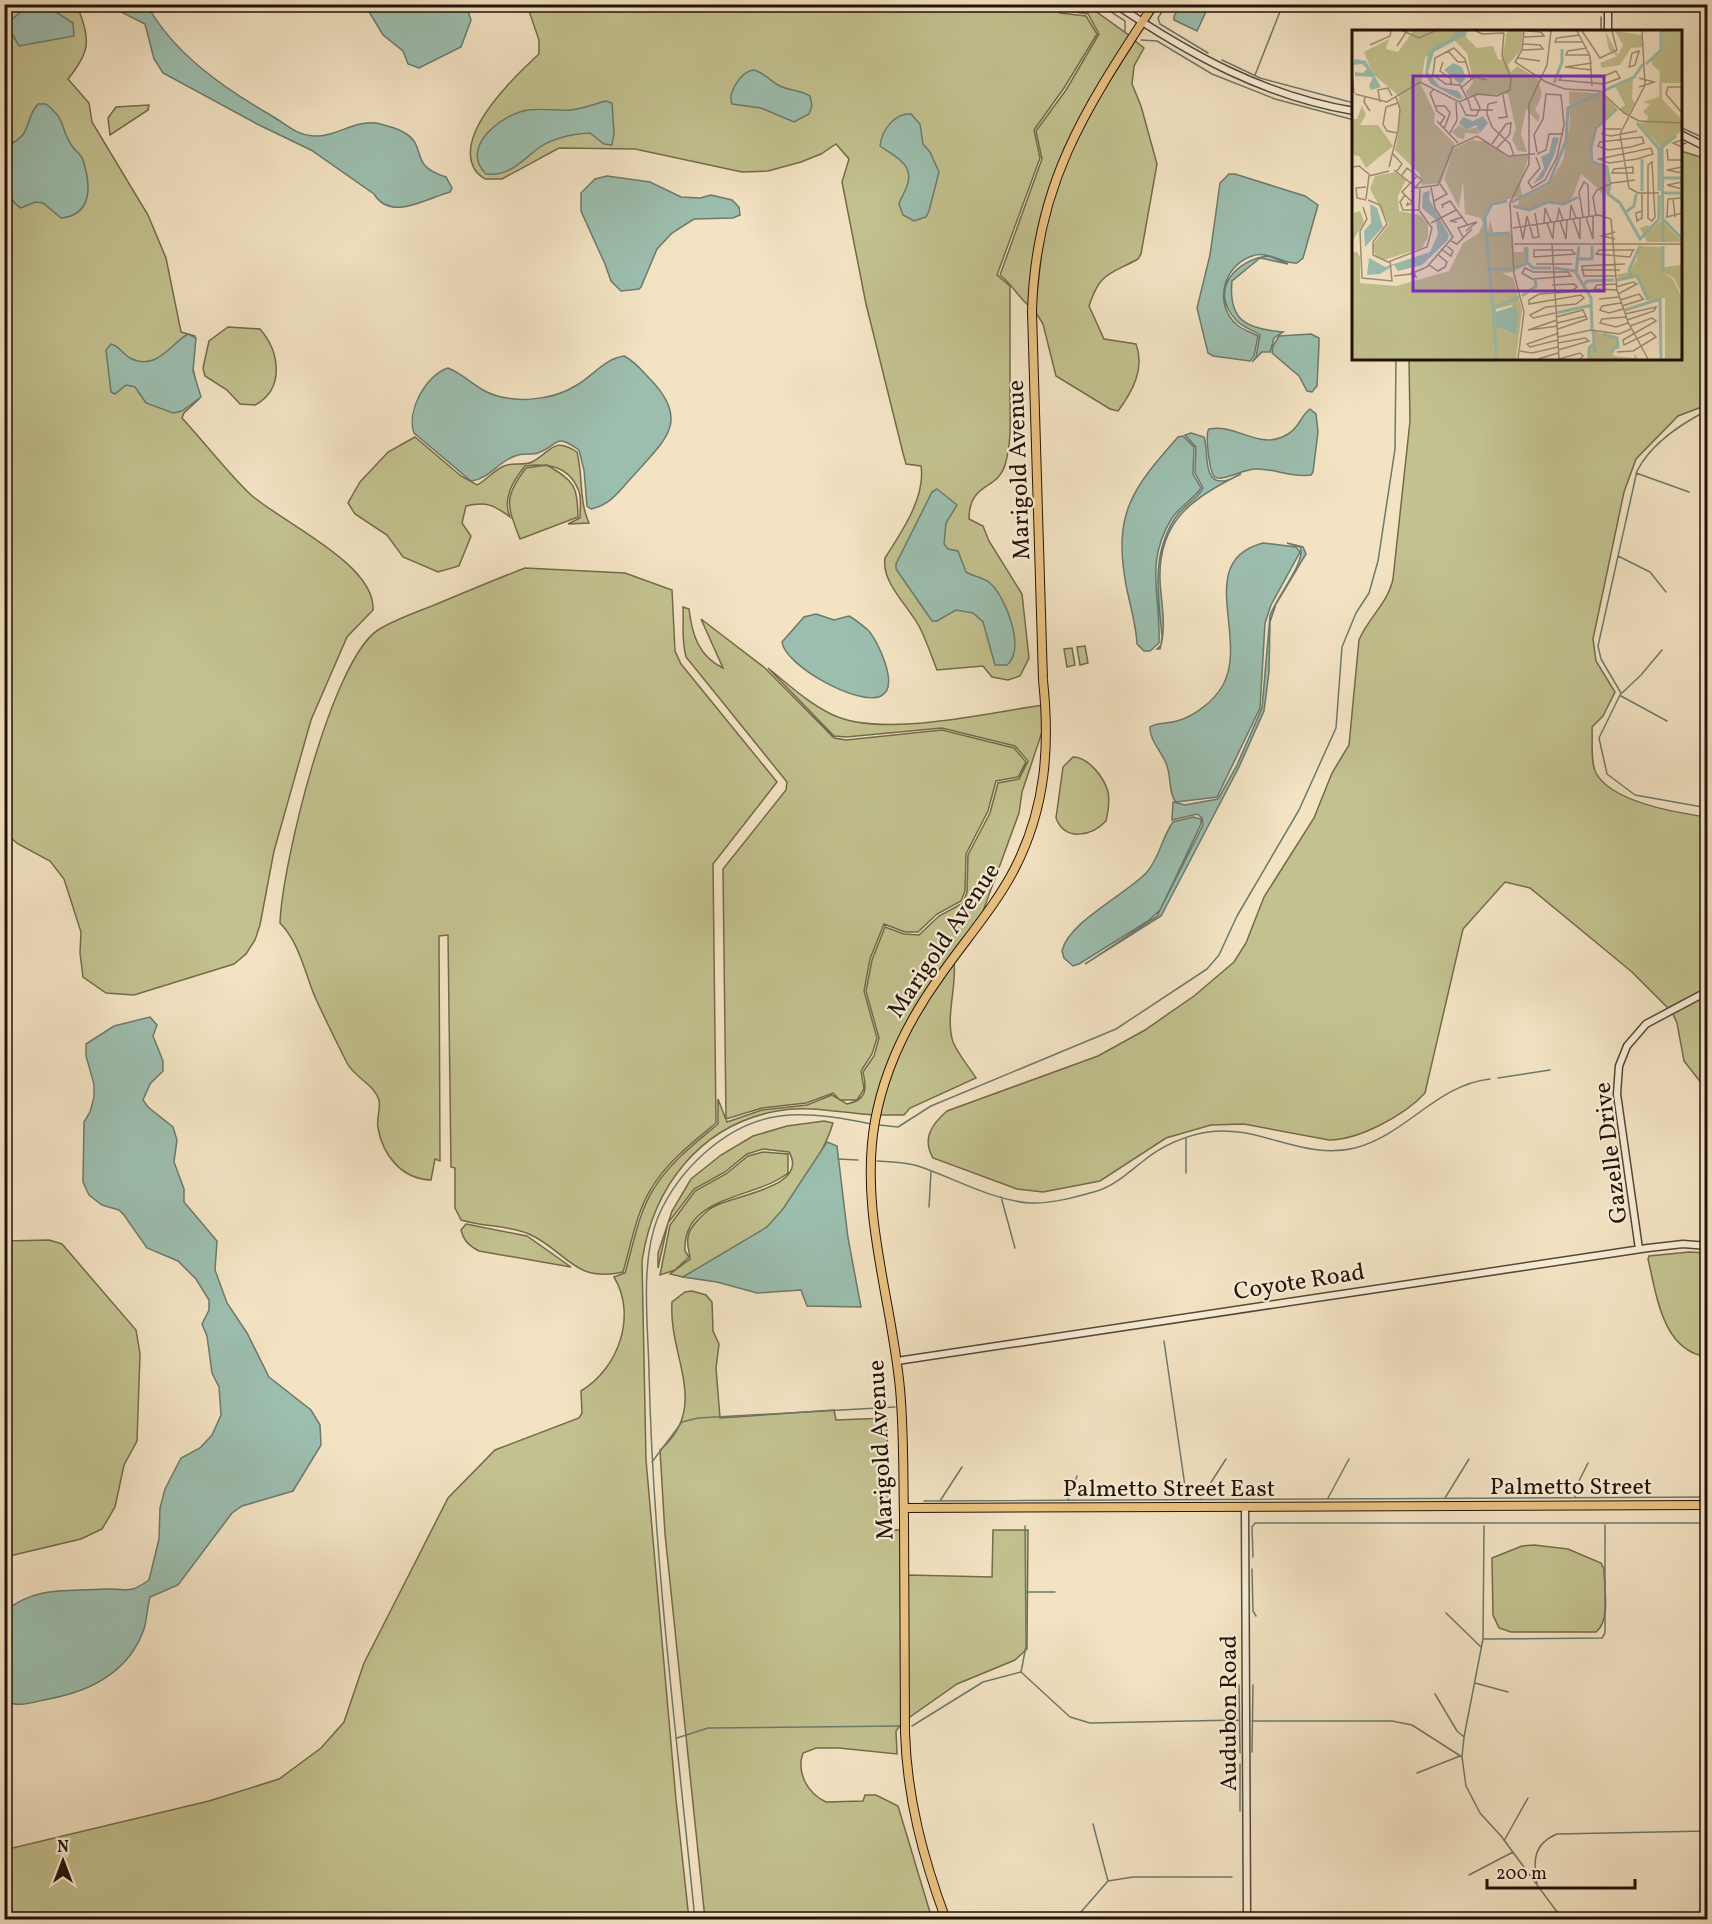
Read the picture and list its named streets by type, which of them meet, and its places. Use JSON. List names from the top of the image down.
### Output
{
  "streets": {
    "main road": ["Marigold Avenue", "Palmetto Street", "Palmetto Street East"],
    "street": ["Gazelle Drive", "Coyote Road", "Audubon Road"]
  },
  "crossings": [
    ["Marigold Avenue", "Coyote Road"],
    ["Marigold Avenue", "Palmetto Street East"],
    ["Gazelle Drive", "Coyote Road"],
    ["Palmetto Street", "Palmetto Street East"],
    ["Palmetto Street East", "Audubon Road"]
  ],
  "scale_bar": "200 m",
  "north": "top"
}
